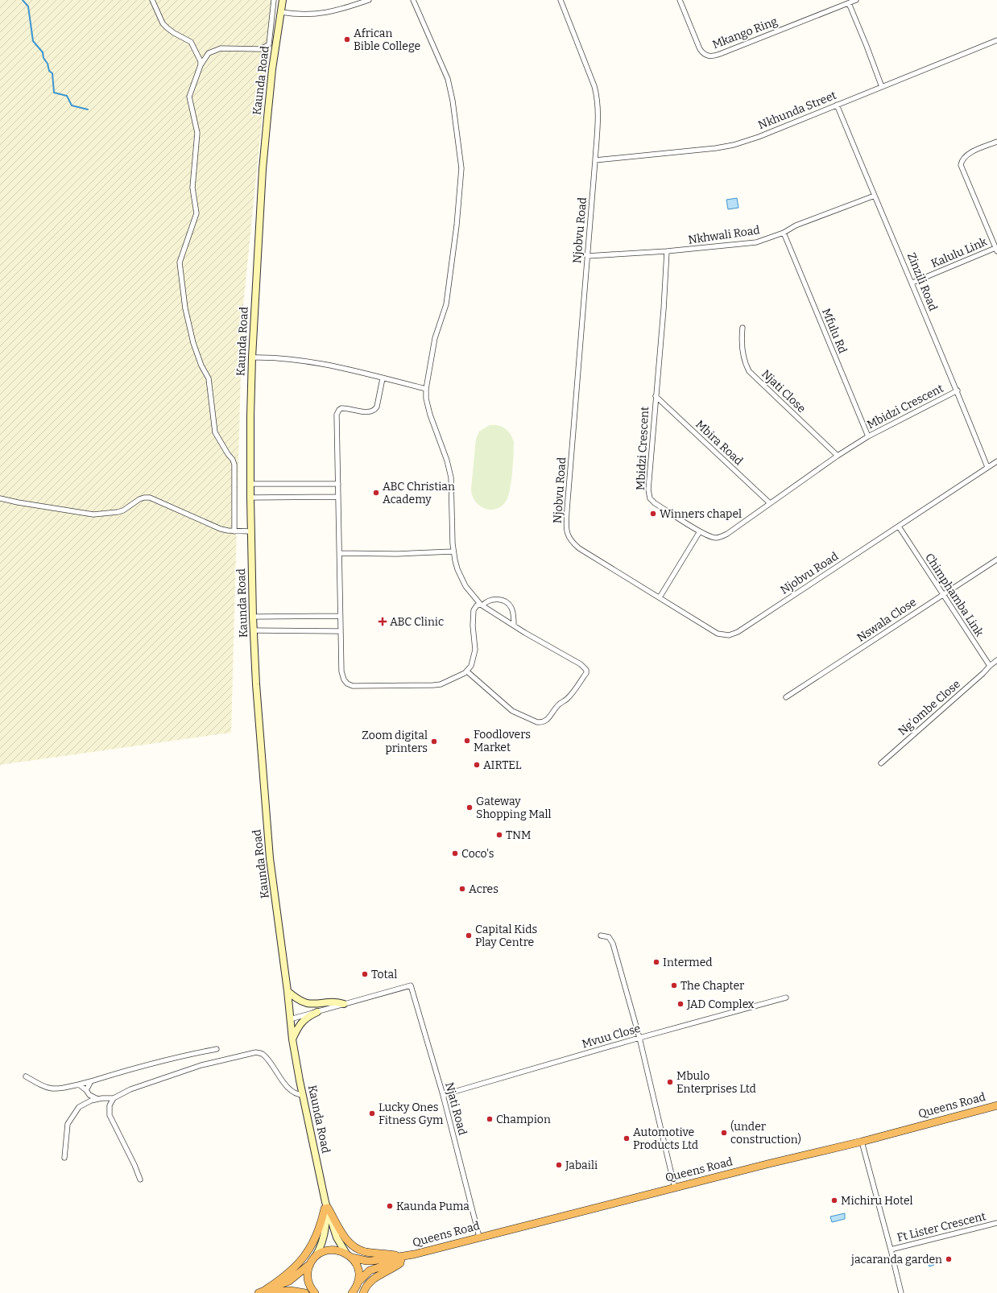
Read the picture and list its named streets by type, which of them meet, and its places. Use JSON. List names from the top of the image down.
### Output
{
  "streets": {
    "highway": ["Queens Road"],
    "main road": ["Kaunda Road"],
    "street": [
      "Mkango Ring",
      "Nkhunda Street",
      "Njobvu Road",
      "Nkhwali Road",
      "Kalulu Link",
      "Zinzili Road",
      "Mfulu Rd",
      "Njati Close",
      "Mbidzi Crescent",
      "Mbira Road",
      "Chimphamba Link",
      "Nswala Close",
      "Ng'ombe Close",
      "Mvuu Close",
      "Njati Road",
      "Ft Lister Crescent"
    ]
  },
  "crossings": [
    ["Nkhunda Street", "Njobvu Road"],
    ["Nkhunda Street", "Zinzili Road"],
    ["Njobvu Road", "Nkhwali Road"],
    ["Njobvu Road", "Zinzili Road"],
    ["Njobvu Road", "Chimphamba Link"],
    ["Nkhwali Road", "Zinzili Road"],
    ["Nkhwali Road", "Mfulu Rd"],
    ["Nkhwali Road", "Mbidzi Crescent"],
    ["Kalulu Link", "Zinzili Road"],
    ["Zinzili Road", "Mbidzi Crescent"],
    ["Mfulu Rd", "Mbidzi Crescent"],
    ["Njati Close", "Mbidzi Crescent"],
    ["Mbidzi Crescent", "Mbira Road"],
    ["Chimphamba Link", "Nswala Close"],
    ["Chimphamba Link", "Ng'ombe Close"],
    ["Mvuu Close", "Njati Road"],
    ["Queens Road", "Njati Road"]
  ],
  "places": {
    "other": [
      "African Bible College",
      "ABC Christian Academy",
      "Winners chapel",
      "Foodlovers Market",
      "Zoom digital printers",
      "AIRTEL",
      "Gateway Shopping Mall",
      "TNM",
      "Coco's",
      "Acres",
      "Capital Kids Play Centre",
      "Intermed",
      "Total",
      "The Chapter",
      "JAD Complex",
      "Mbulo Enterprises Ltd",
      "Lucky Ones Fitness Gym",
      "Champion",
      "(under construction)",
      "Automotive Products Ltd",
      "Jabaili",
      "Michiru Hotel",
      "Kaunda Puma",
      "jacaranda garden"
    ],
    "health": ["ABC Clinic"]
  }
}
